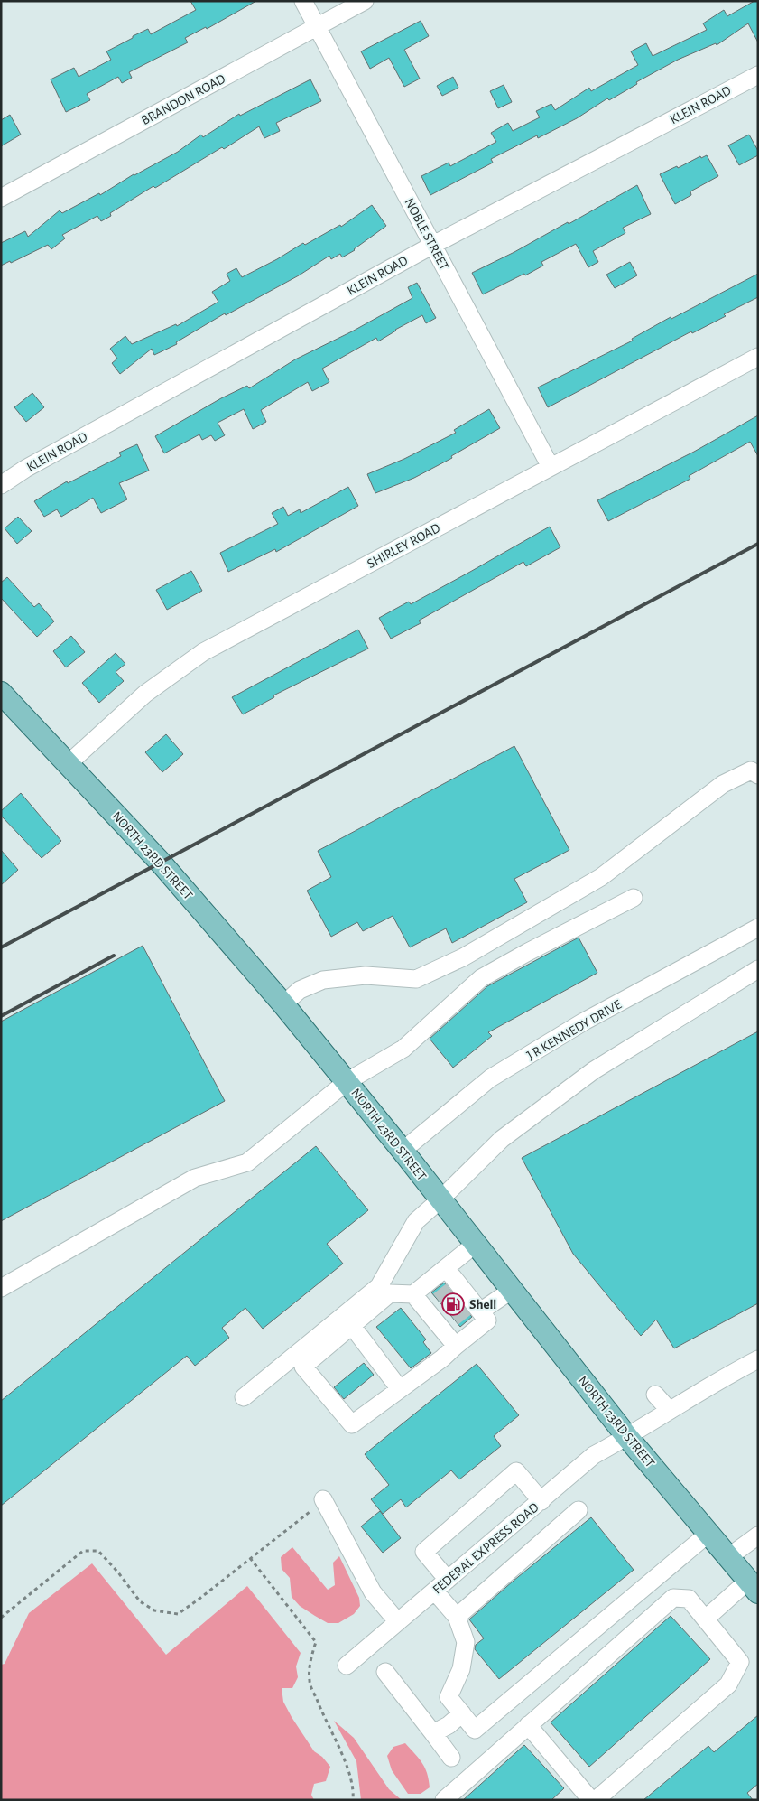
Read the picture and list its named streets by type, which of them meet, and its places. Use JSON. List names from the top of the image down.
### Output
{
  "streets": {
    "main road": ["NORTH 23RD STREET"],
    "street": [
      "BRANDON ROAD",
      "KLEIN ROAD",
      "NOBLE STREET",
      "SHIRLEY ROAD",
      "J R KENNEDY DRIVE",
      "FEDERAL EXPRESS ROAD"
    ]
  },
  "crossings": [
    ["BRANDON ROAD", "NOBLE STREET"],
    ["KLEIN ROAD", "NOBLE STREET"],
    ["NOBLE STREET", "SHIRLEY ROAD"],
    ["SHIRLEY ROAD", "NORTH 23RD STREET"],
    ["NORTH 23RD STREET", "J R KENNEDY DRIVE"],
    ["NORTH 23RD STREET", "FEDERAL EXPRESS ROAD"]
  ],
  "places": {
    "fuel station": ["Shell"]
  }
}
